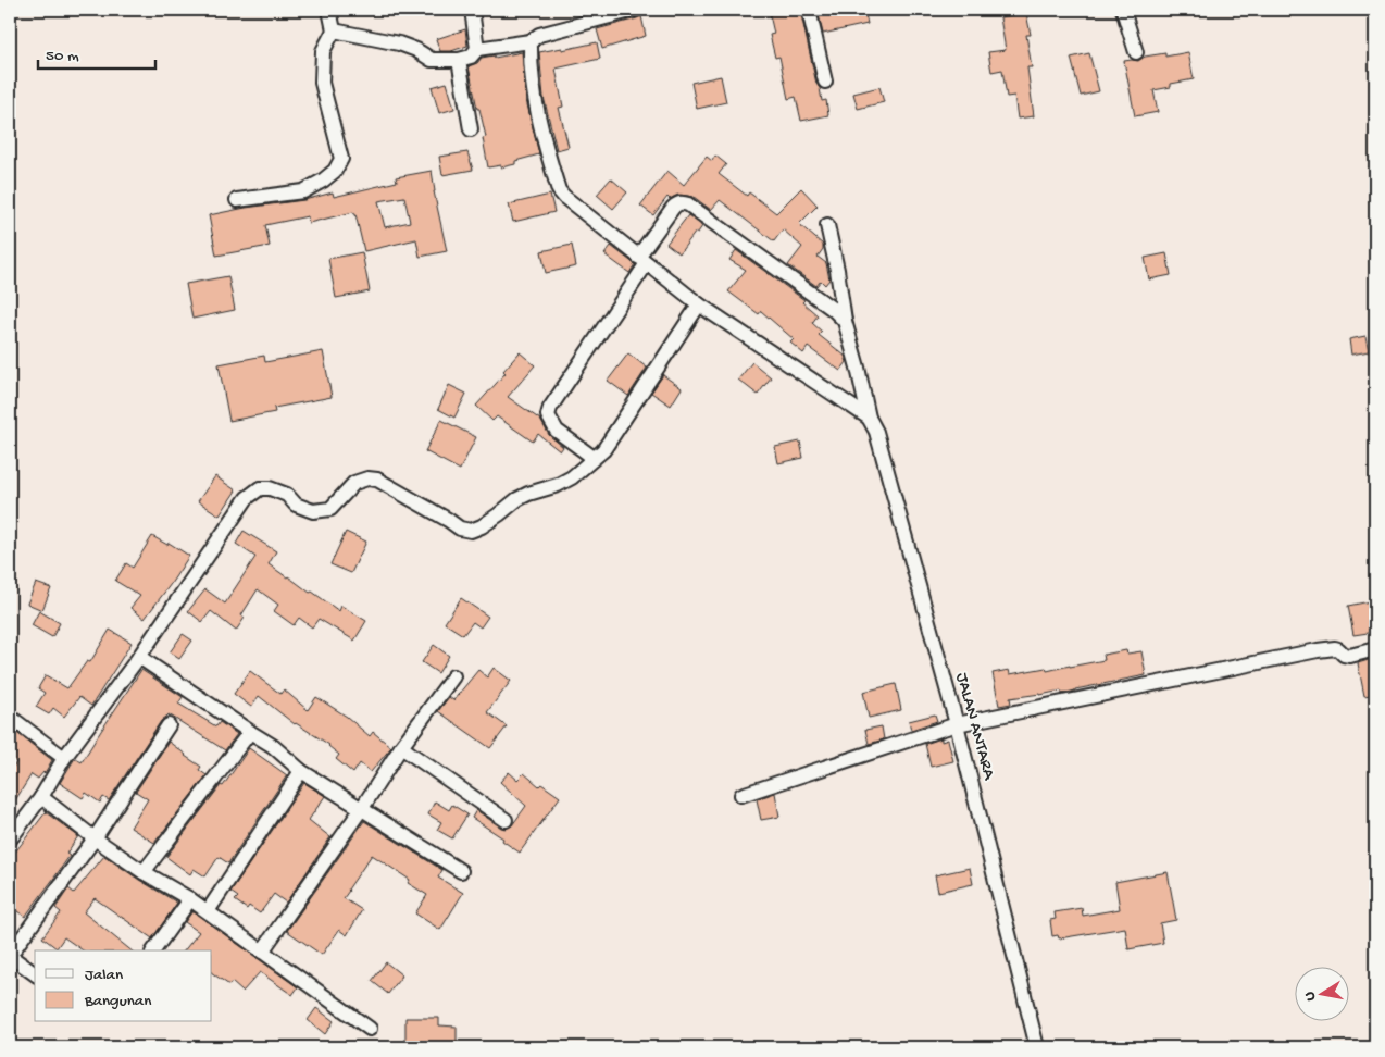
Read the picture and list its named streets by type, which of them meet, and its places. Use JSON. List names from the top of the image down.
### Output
{
  "streets": {
    "street": ["JALAN ANTARA"]
  },
  "legend": ["Jalan", "Bangunan"],
  "scale_bar": "50 m",
  "north": "left"
}
